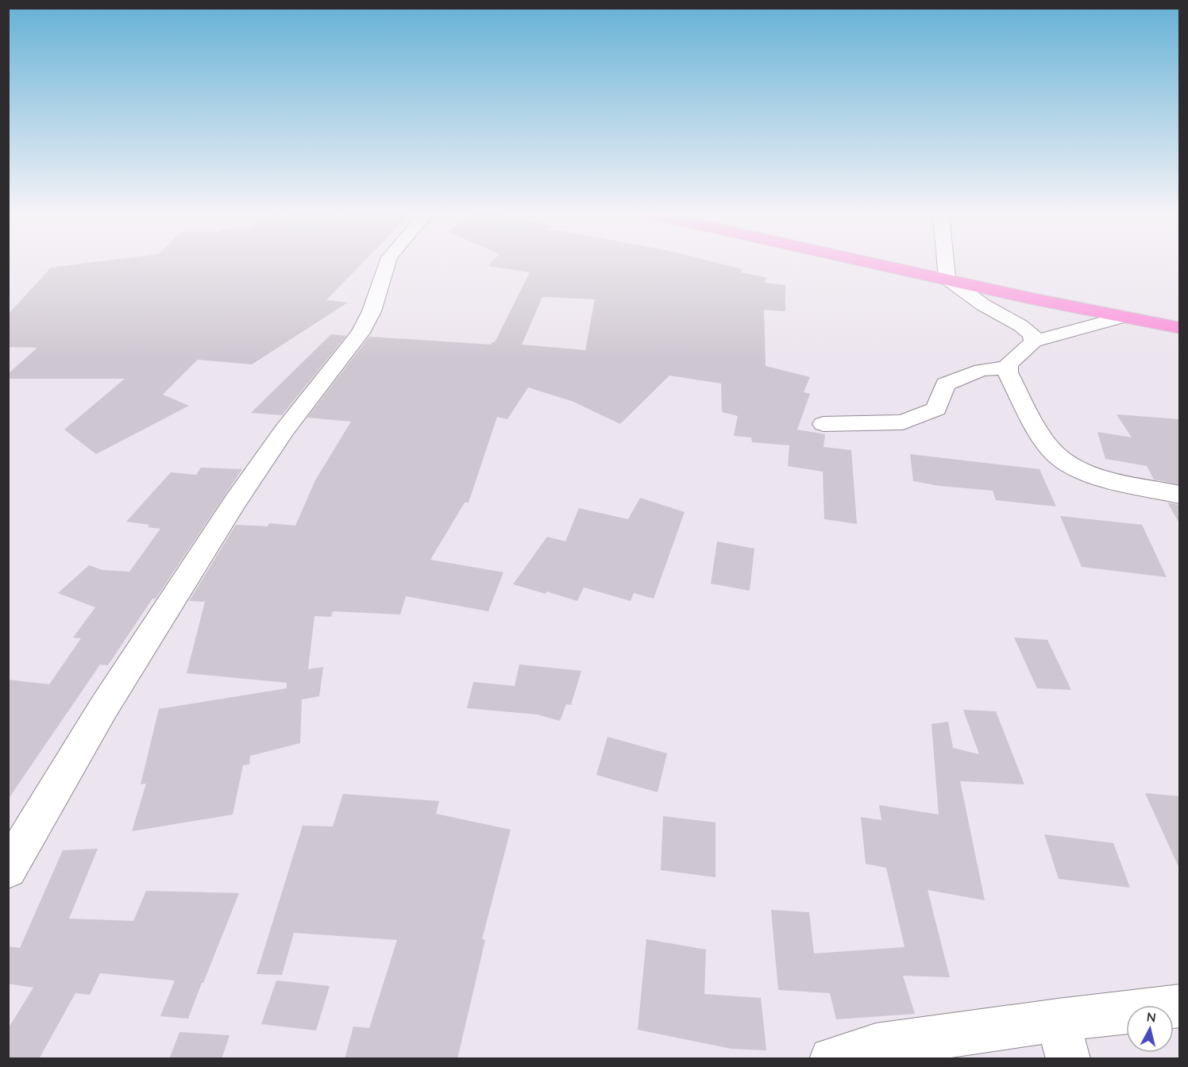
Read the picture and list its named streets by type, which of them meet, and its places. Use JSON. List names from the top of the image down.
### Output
{
  "north": "top"
}
